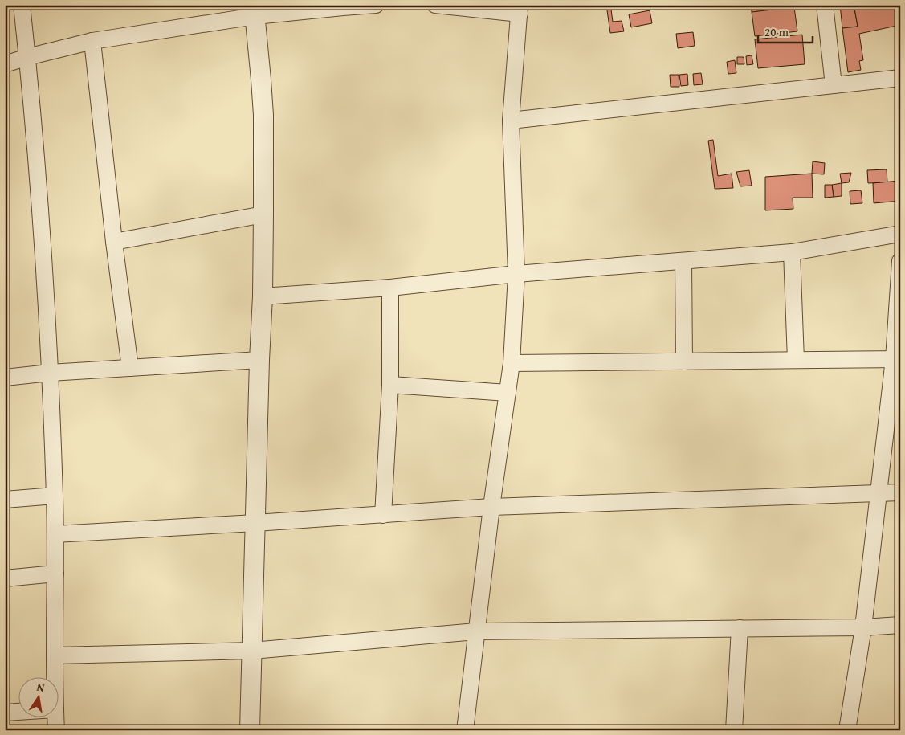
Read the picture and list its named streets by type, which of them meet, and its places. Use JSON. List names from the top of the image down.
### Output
{
  "scale_bar": "20 m",
  "north": "top"
}
